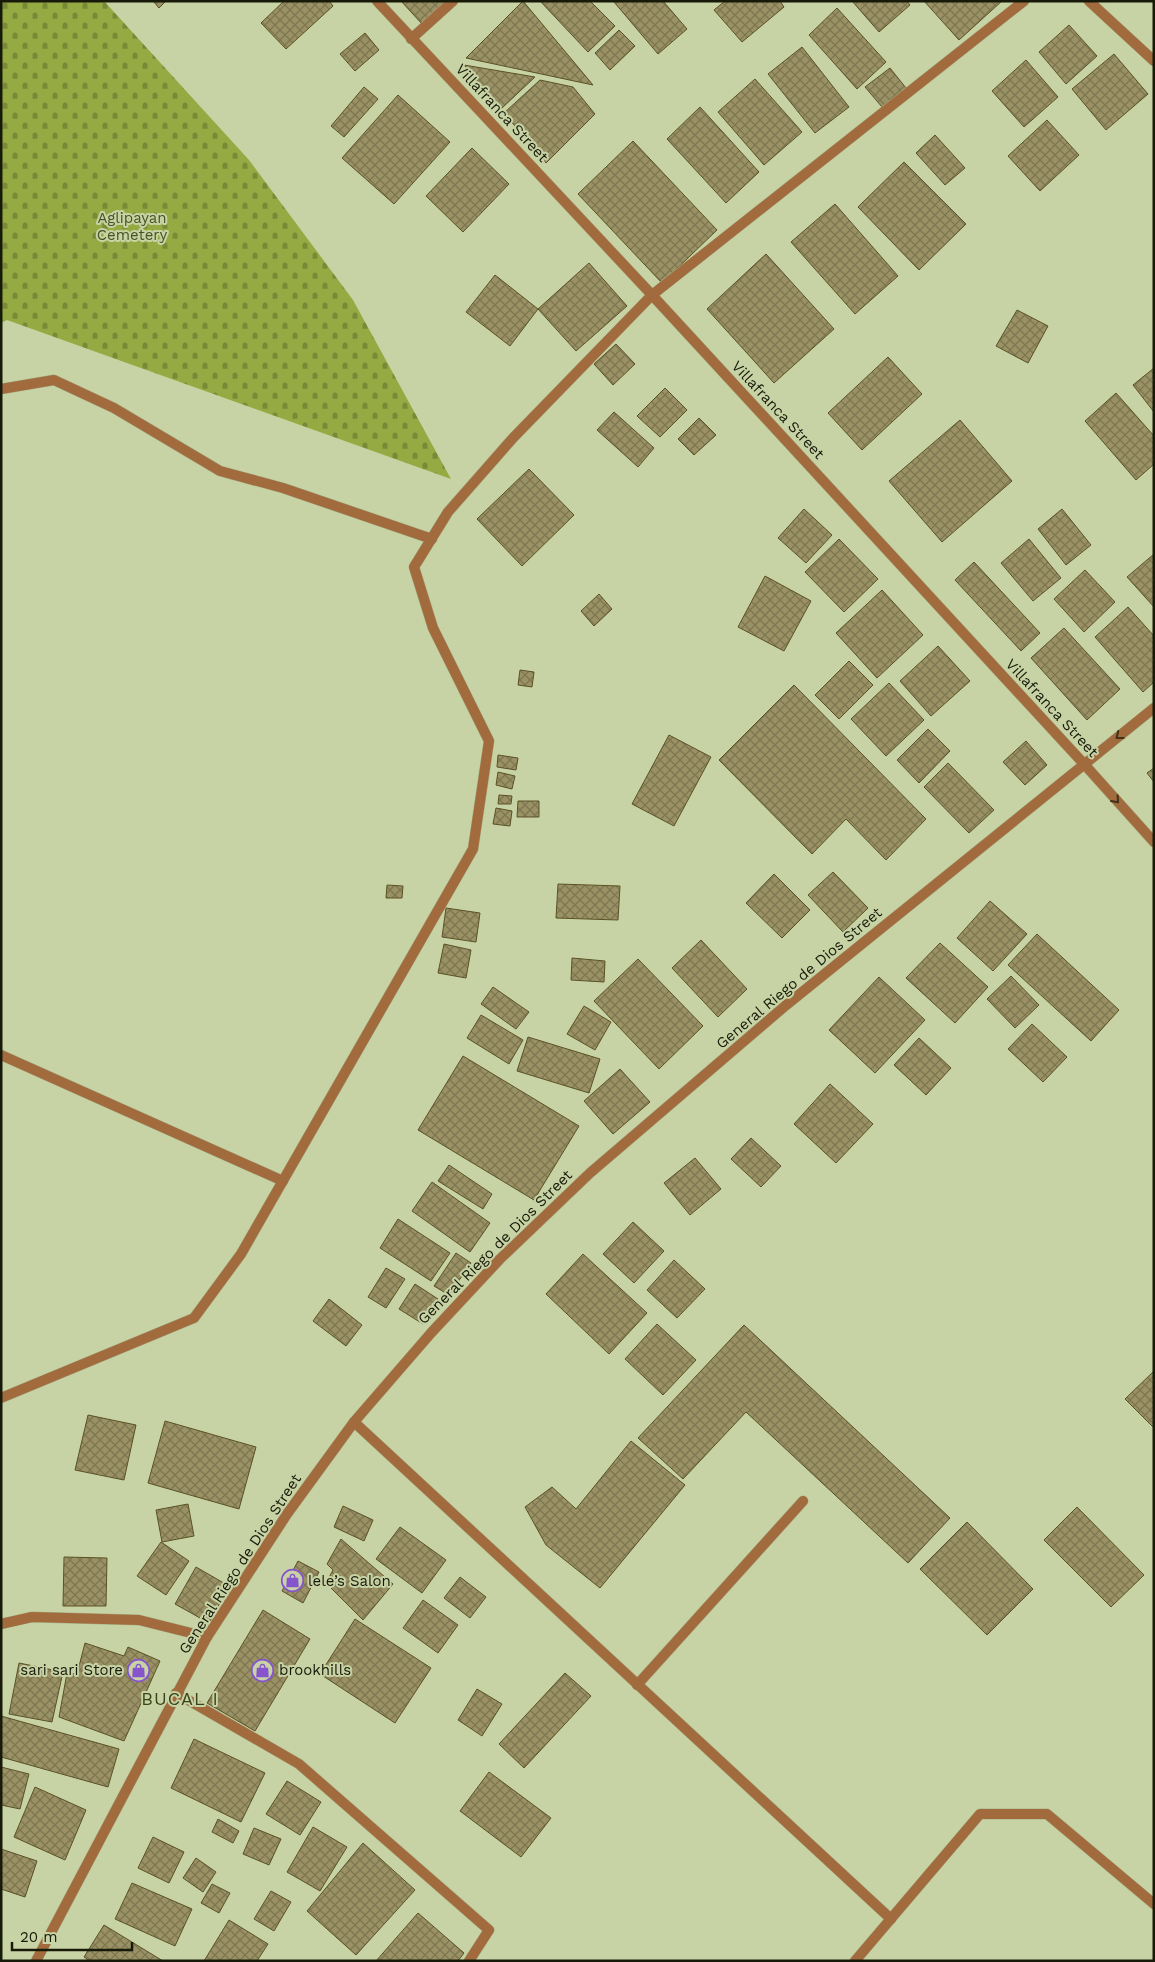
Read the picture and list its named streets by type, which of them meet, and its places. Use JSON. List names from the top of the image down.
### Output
{
  "streets": {
    "street": ["Villafranca Street", "General Riego de Dios Street"]
  },
  "crossings": [
    ["Villafranca Street", "General Riego de Dios Street"]
  ],
  "districts": ["BUCAL I"],
  "parks": ["Aglipayan Cemetery"],
  "places": {
    "shop": ["lele’s Salon", "sari sari Store", "brookhills"]
  },
  "scale_bar": "20 m"
}
